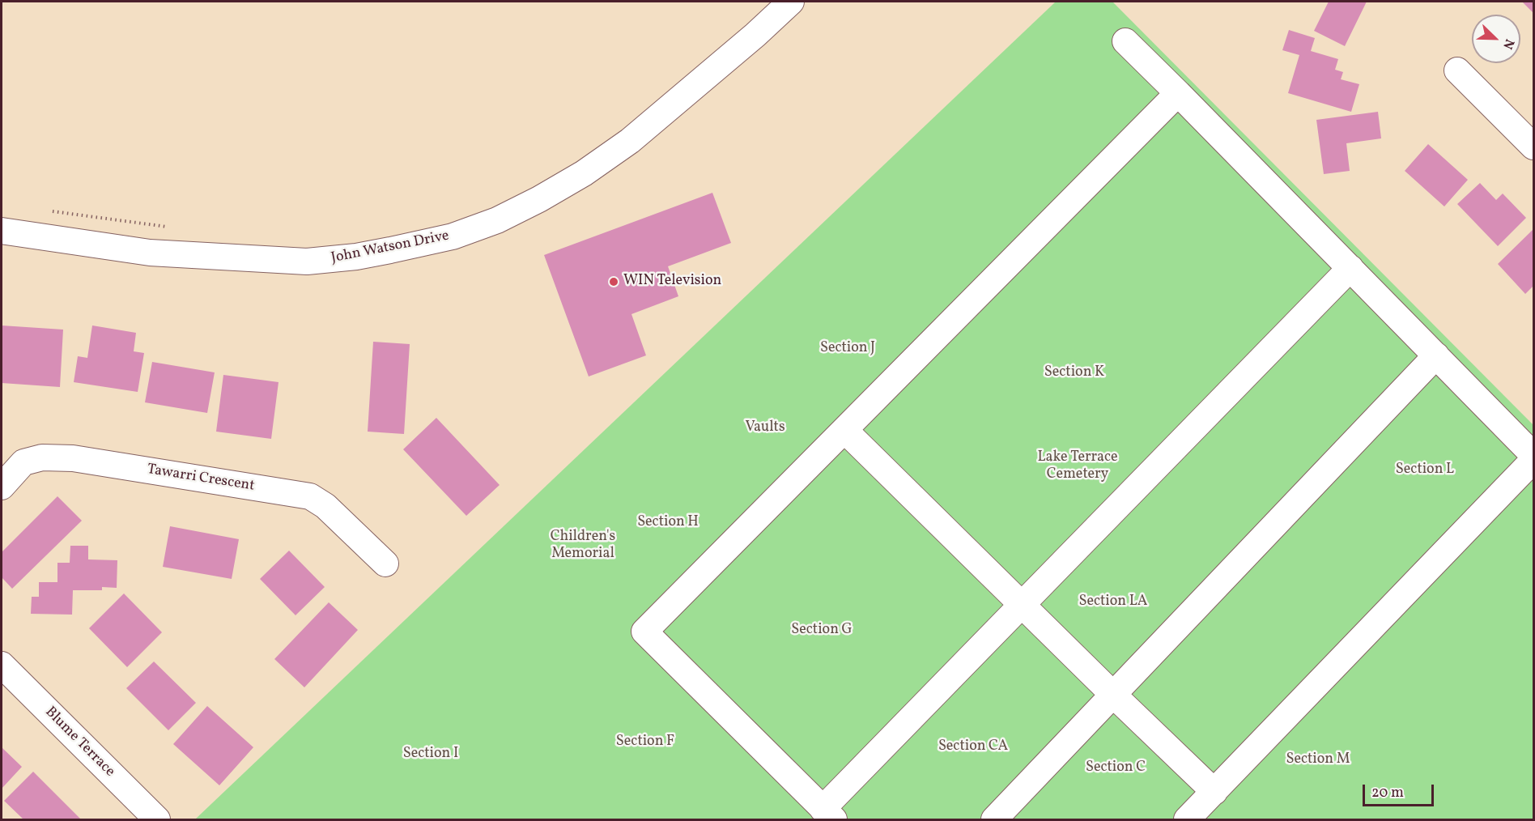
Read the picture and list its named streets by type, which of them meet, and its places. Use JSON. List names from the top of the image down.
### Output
{
  "streets": {
    "street": ["John Watson Drive", "Tawarri Crescent", "Blume Terrace"]
  },
  "parks": [
    "Section J",
    "Section K",
    "Vaults",
    "Lake Terrace Cemetery",
    "Section L",
    "Section H",
    "Children's Memorial",
    "Section LA",
    "Section G",
    "Section F",
    "Section CA",
    "Section I",
    "Section M",
    "Section C"
  ],
  "places": ["WIN Television"],
  "scale_bar": "20 m",
  "north": "bottom right"
}
